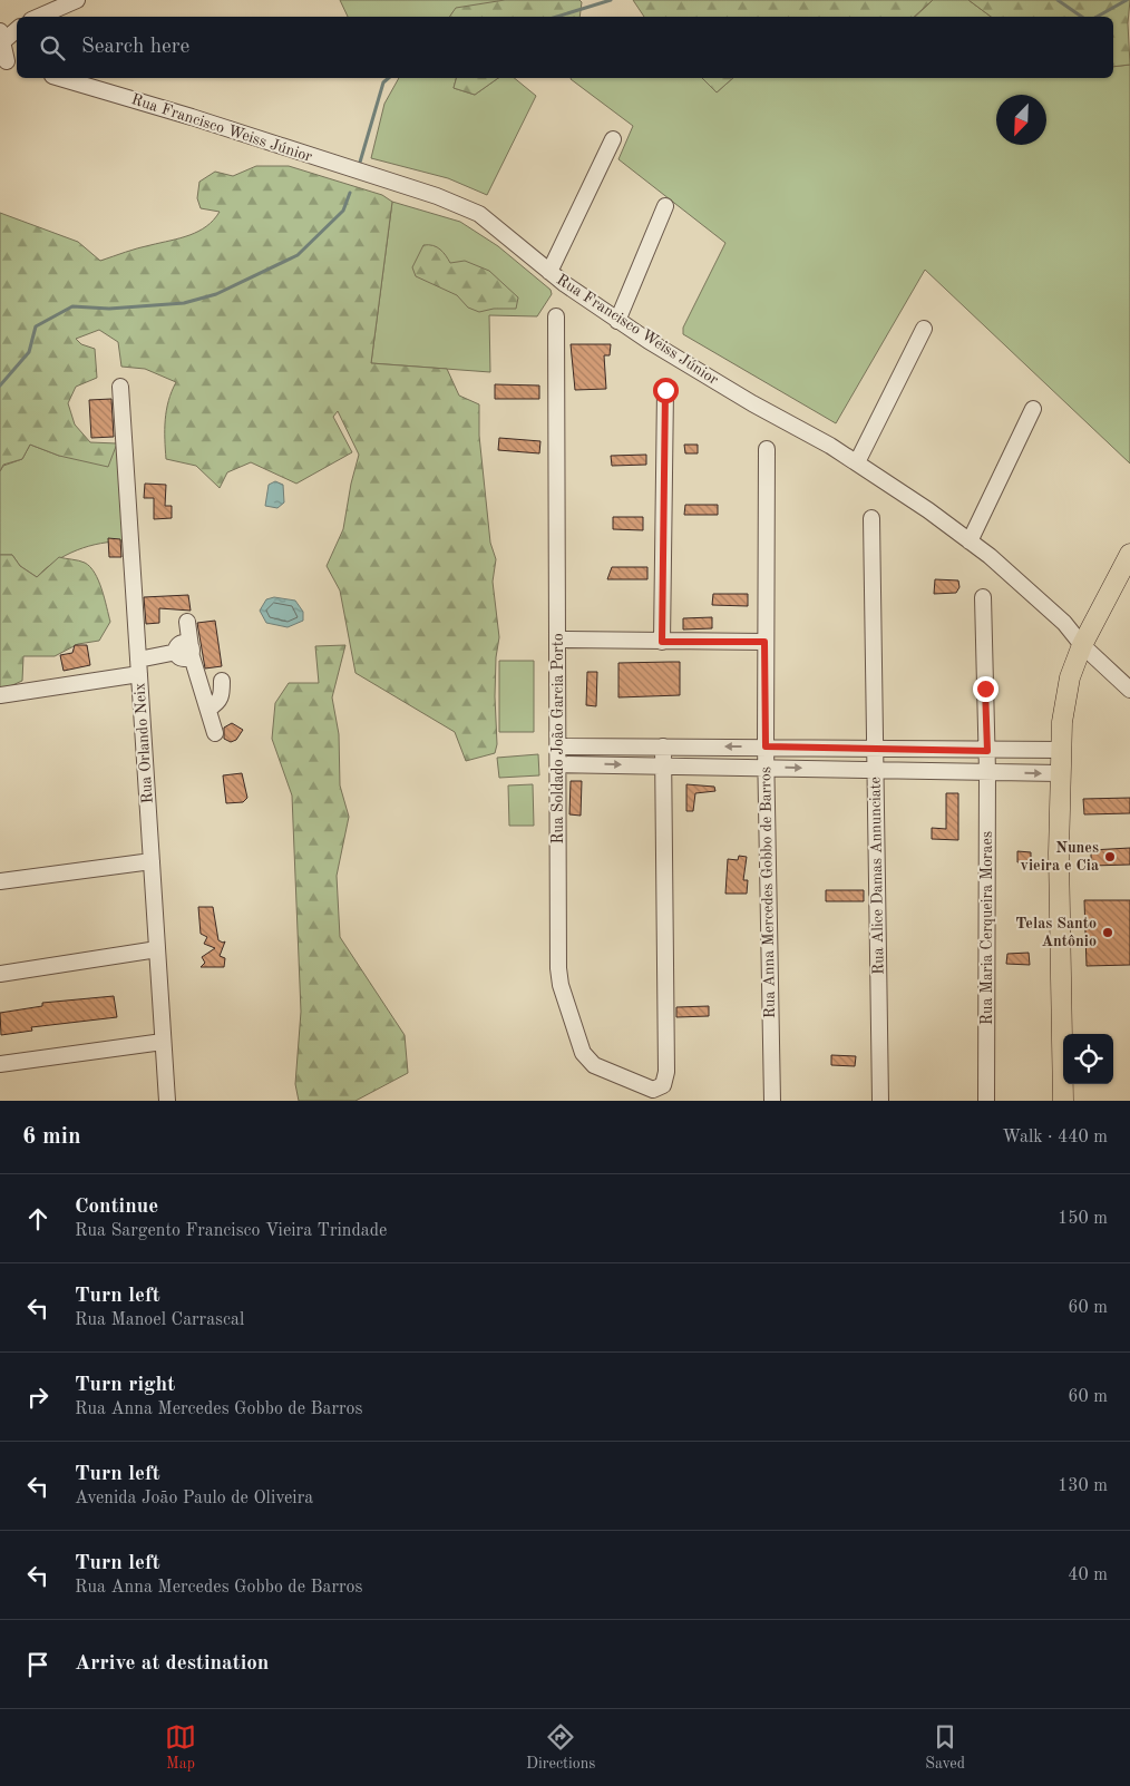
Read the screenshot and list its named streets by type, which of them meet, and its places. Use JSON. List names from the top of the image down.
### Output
{
  "streets": {
    "street": [
      "Rua Francisco Weiss Júnior",
      "Rua Soldado João Garcia Porto",
      "Rua Orlando Neix",
      "Rua Alice Damas Annunciate",
      "Rua Anna Mercedes Gobbo de Barros",
      "Rua Maria Cerqueira Moraes"
    ]
  },
  "places": ["Nunes vieira e Cia", "Telas Santo Antônio"],
  "north": "bottom left",
  "page": {
    "search": "Search here",
    "heading": ["6 min", "Walk · 440 m"],
    "list": [
      ["Continue", "Rua Sargento Francisco Vieira Trindade", "150 m"],
      ["Turn left", "Rua Manoel Carrascal", "60 m"],
      ["Turn right", "Rua Anna Mercedes Gobbo de Barros", "60 m"],
      ["Turn left", "Avenida João Paulo de Oliveira", "130 m"],
      ["Turn left", "Rua Anna Mercedes Gobbo de Barros", "40 m"],
      "Arrive at destination"
    ],
    "nav": ["Map", "Directions", "Saved"]
  }
}
